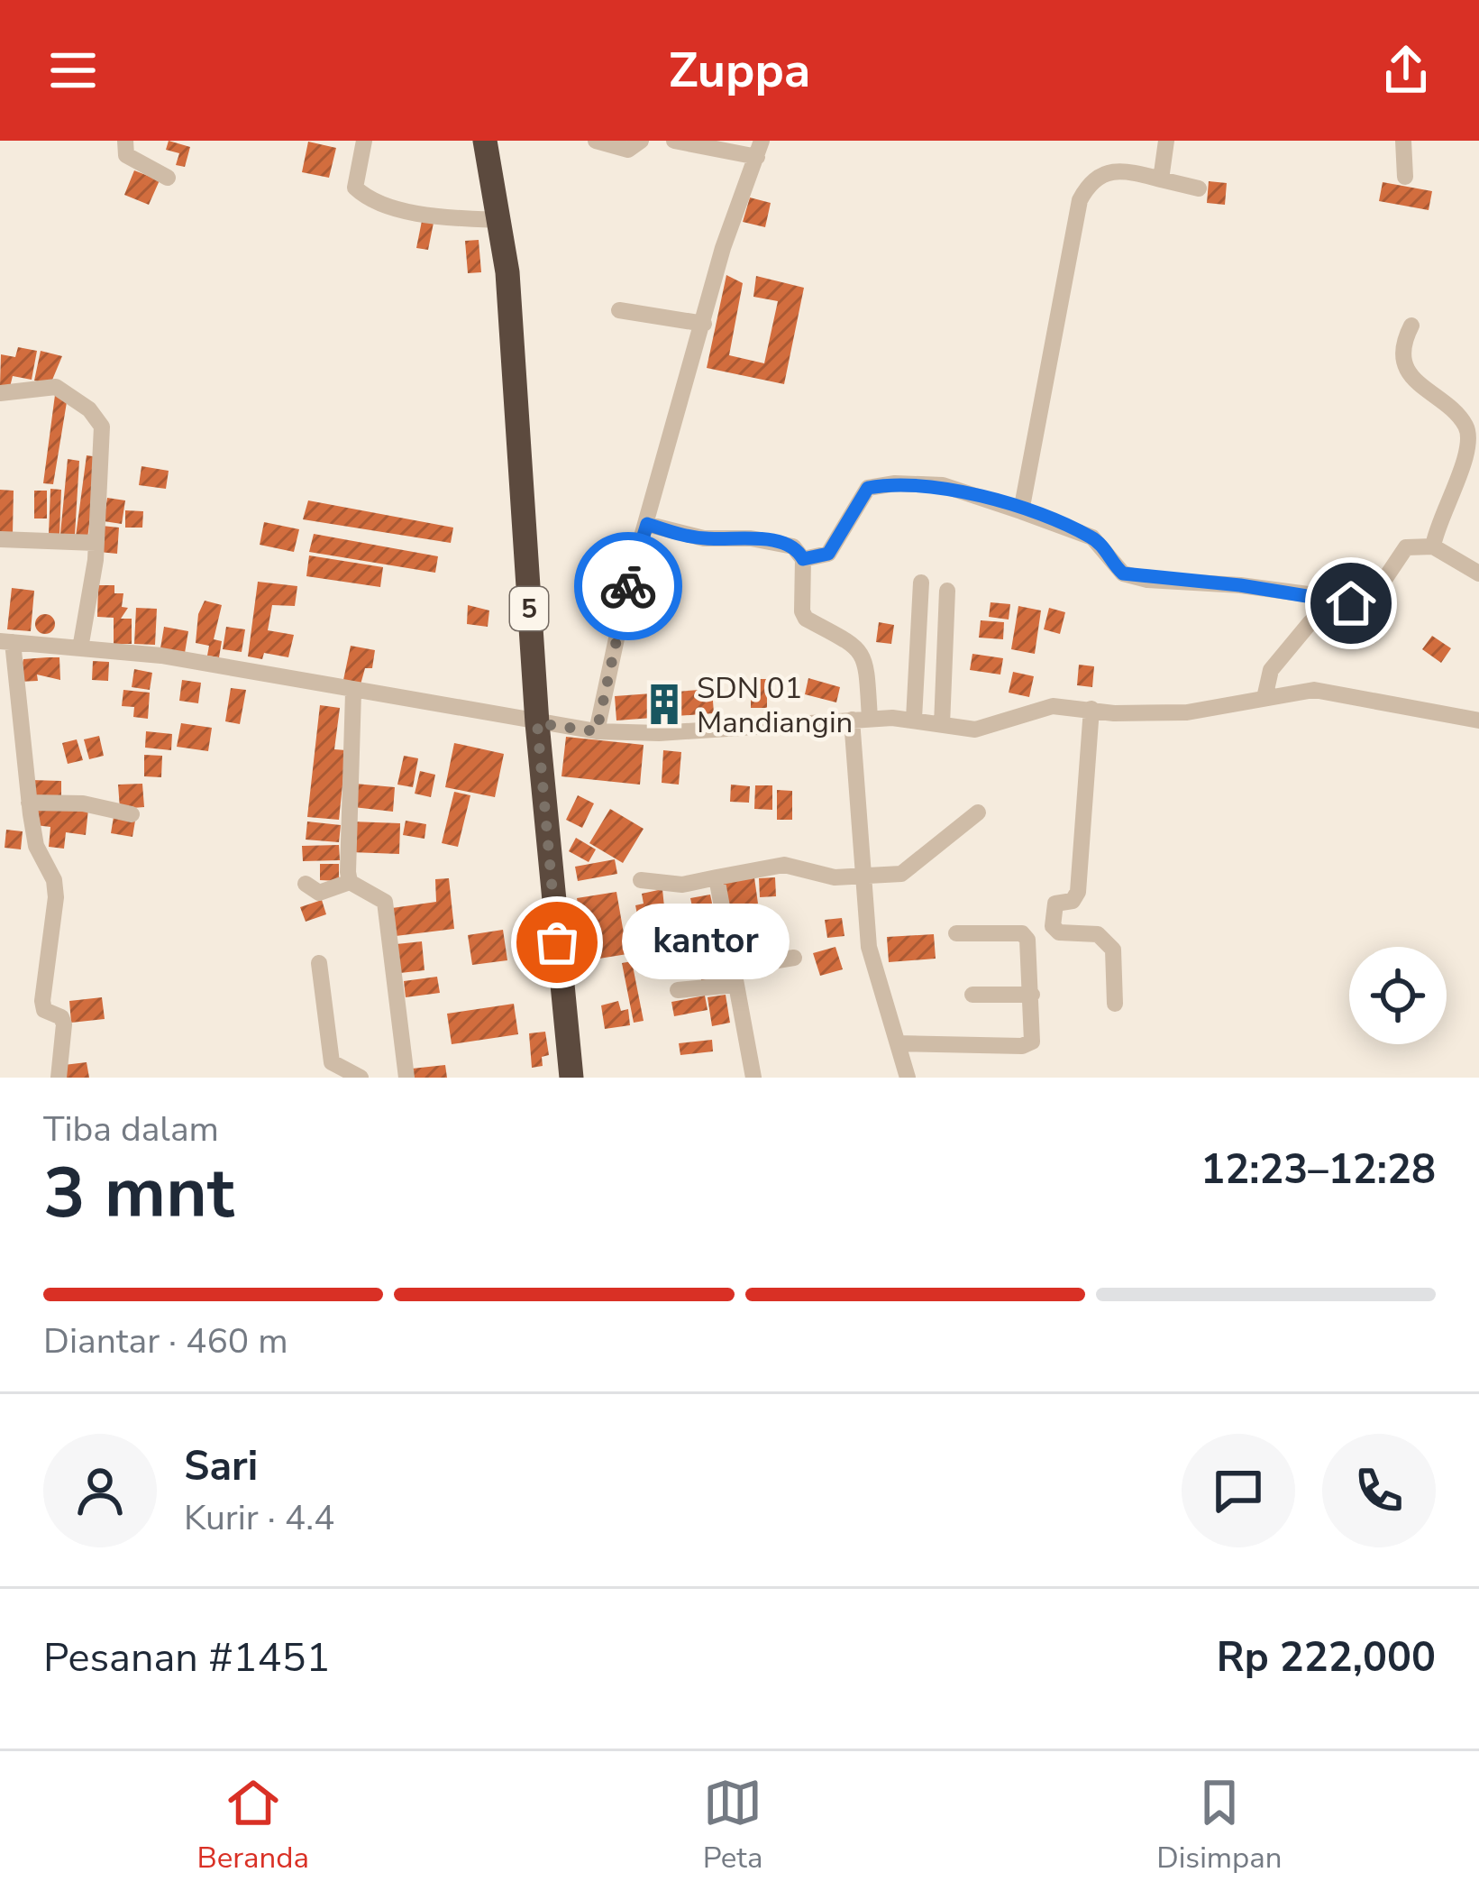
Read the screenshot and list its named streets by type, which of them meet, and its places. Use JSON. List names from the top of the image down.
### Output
{
  "streets": {
    "highway": ["5"]
  },
  "places": {
    "building": ["SDN 01 Mandiangin"],
    "other": ["kantor"]
  },
  "page": {
    "header": "Zuppa",
    "bubble": "kantor",
    "heading": ["3 mnt", "Tiba dalam", "12:23–12:28"],
    "panel": [
      "Sari",
      "Kurir · 4.4",
      "Pesanan #1451",
      "Rp 222,000"
    ],
    "bar": "Diantar · 460 m",
    "tabs": ["Beranda", "Peta", "Disimpan"]
  }
}
